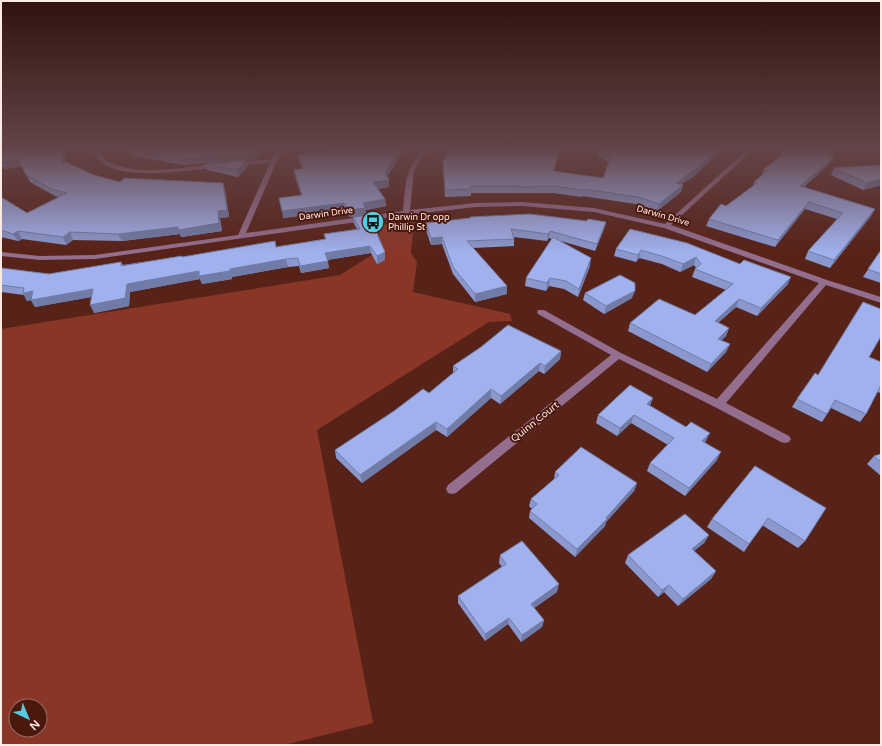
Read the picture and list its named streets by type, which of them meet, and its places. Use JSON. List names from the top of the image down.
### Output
{
  "streets": {
    "street": ["Darwin Drive", "Quinn Court"]
  },
  "places": {
    "bus stop": ["Darwin Dr opp Phillip St"]
  },
  "north": "bottom right"
}
